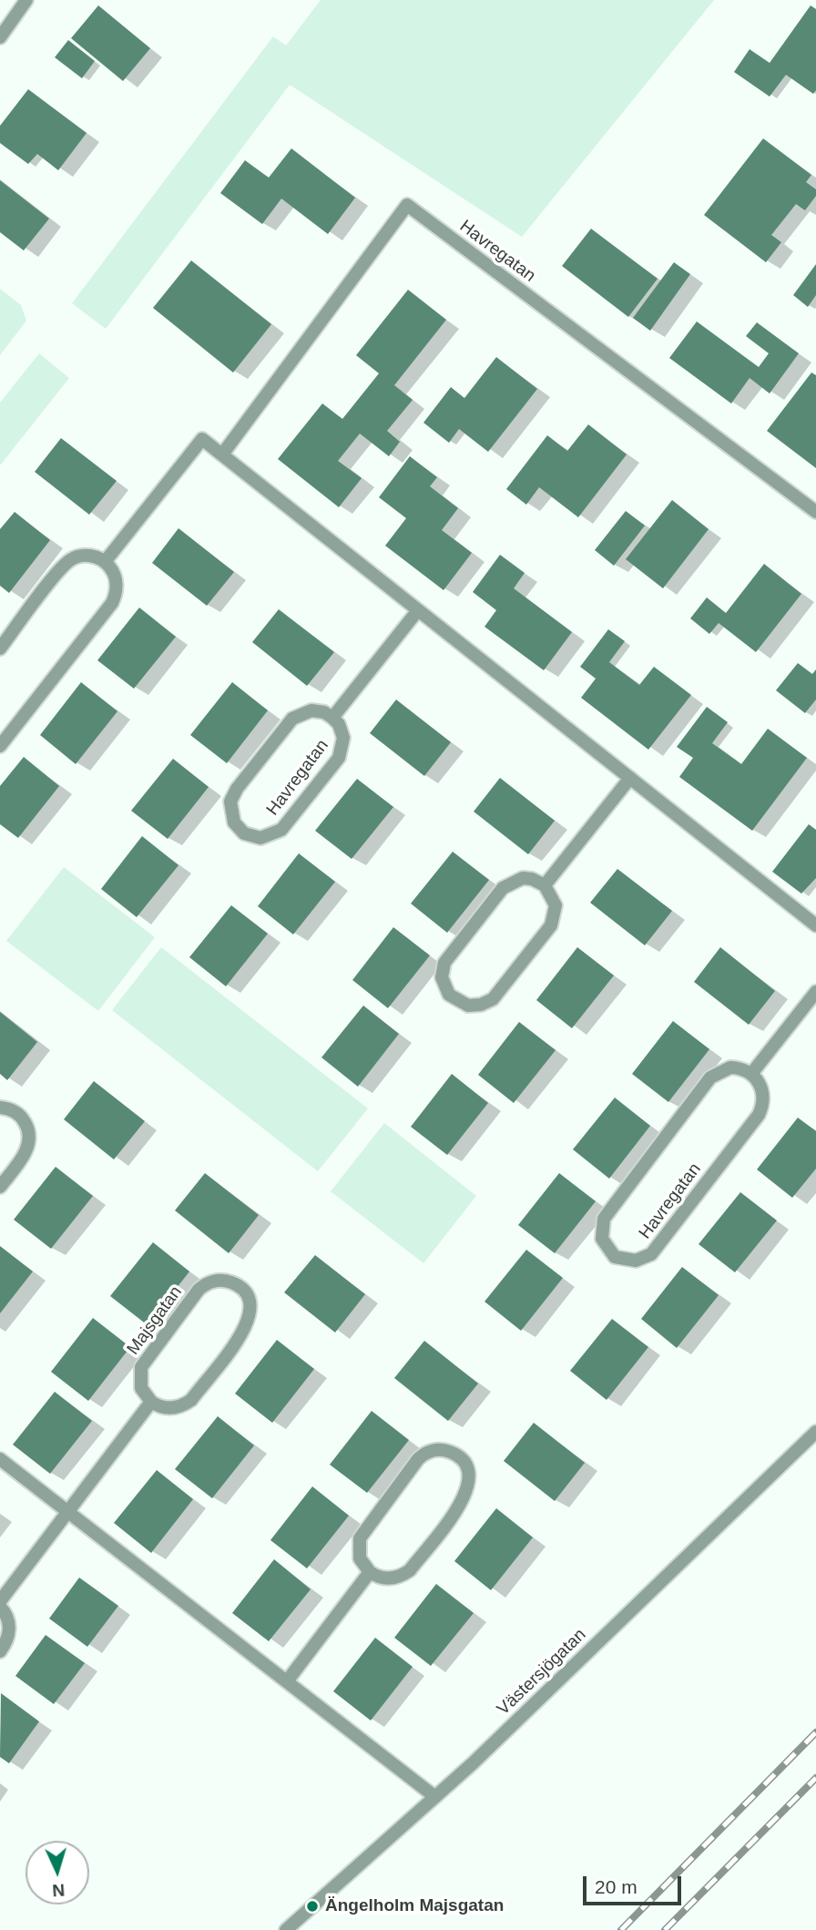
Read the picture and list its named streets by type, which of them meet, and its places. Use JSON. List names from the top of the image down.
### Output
{
  "streets": {
    "street": ["Havregatan", "Majsgatan", "Västersjögatan"]
  },
  "places": ["Ängelholm Majsgatan"],
  "scale_bar": "20 m",
  "north": "bottom"
}
